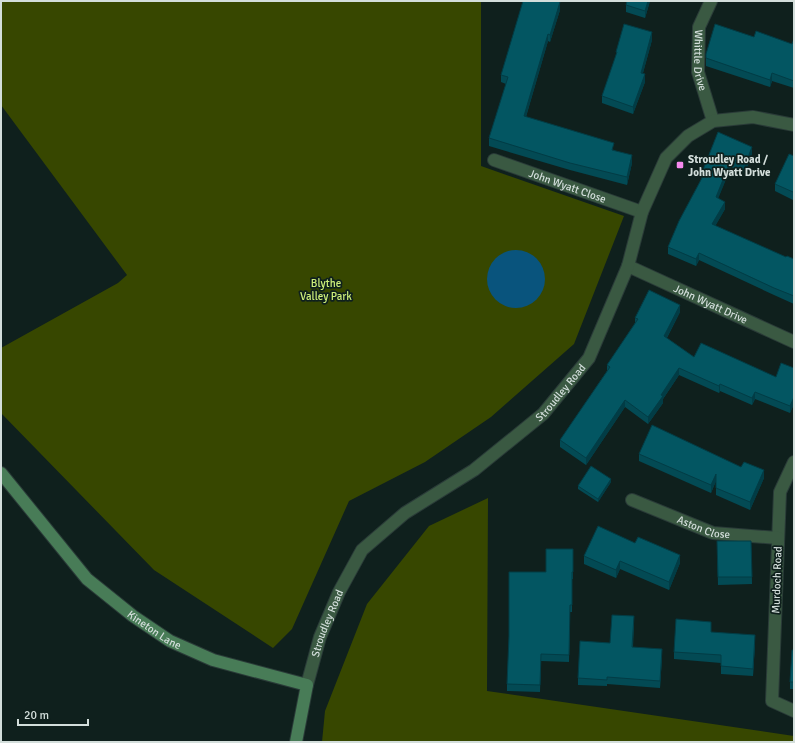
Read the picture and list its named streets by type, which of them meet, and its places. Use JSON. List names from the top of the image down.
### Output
{
  "streets": {
    "street": [
      "Whittle Drive",
      "John Wyatt Close",
      "John Wyatt Drive",
      "Stroudley Road",
      "Aston Close",
      "Murdoch Road",
      "Kineton Lane"
    ]
  },
  "crossings": [
    ["Whittle Drive", "Stroudley Road"],
    ["John Wyatt Close", "Stroudley Road"],
    ["John Wyatt Drive", "Stroudley Road"],
    ["Stroudley Road", "Kineton Lane"],
    ["Aston Close", "Murdoch Road"]
  ],
  "parks": ["Blythe Valley Park"],
  "places": {
    "transit": ["Stroudley Road / John Wyatt Drive"]
  },
  "scale_bar": "20 m"
}
